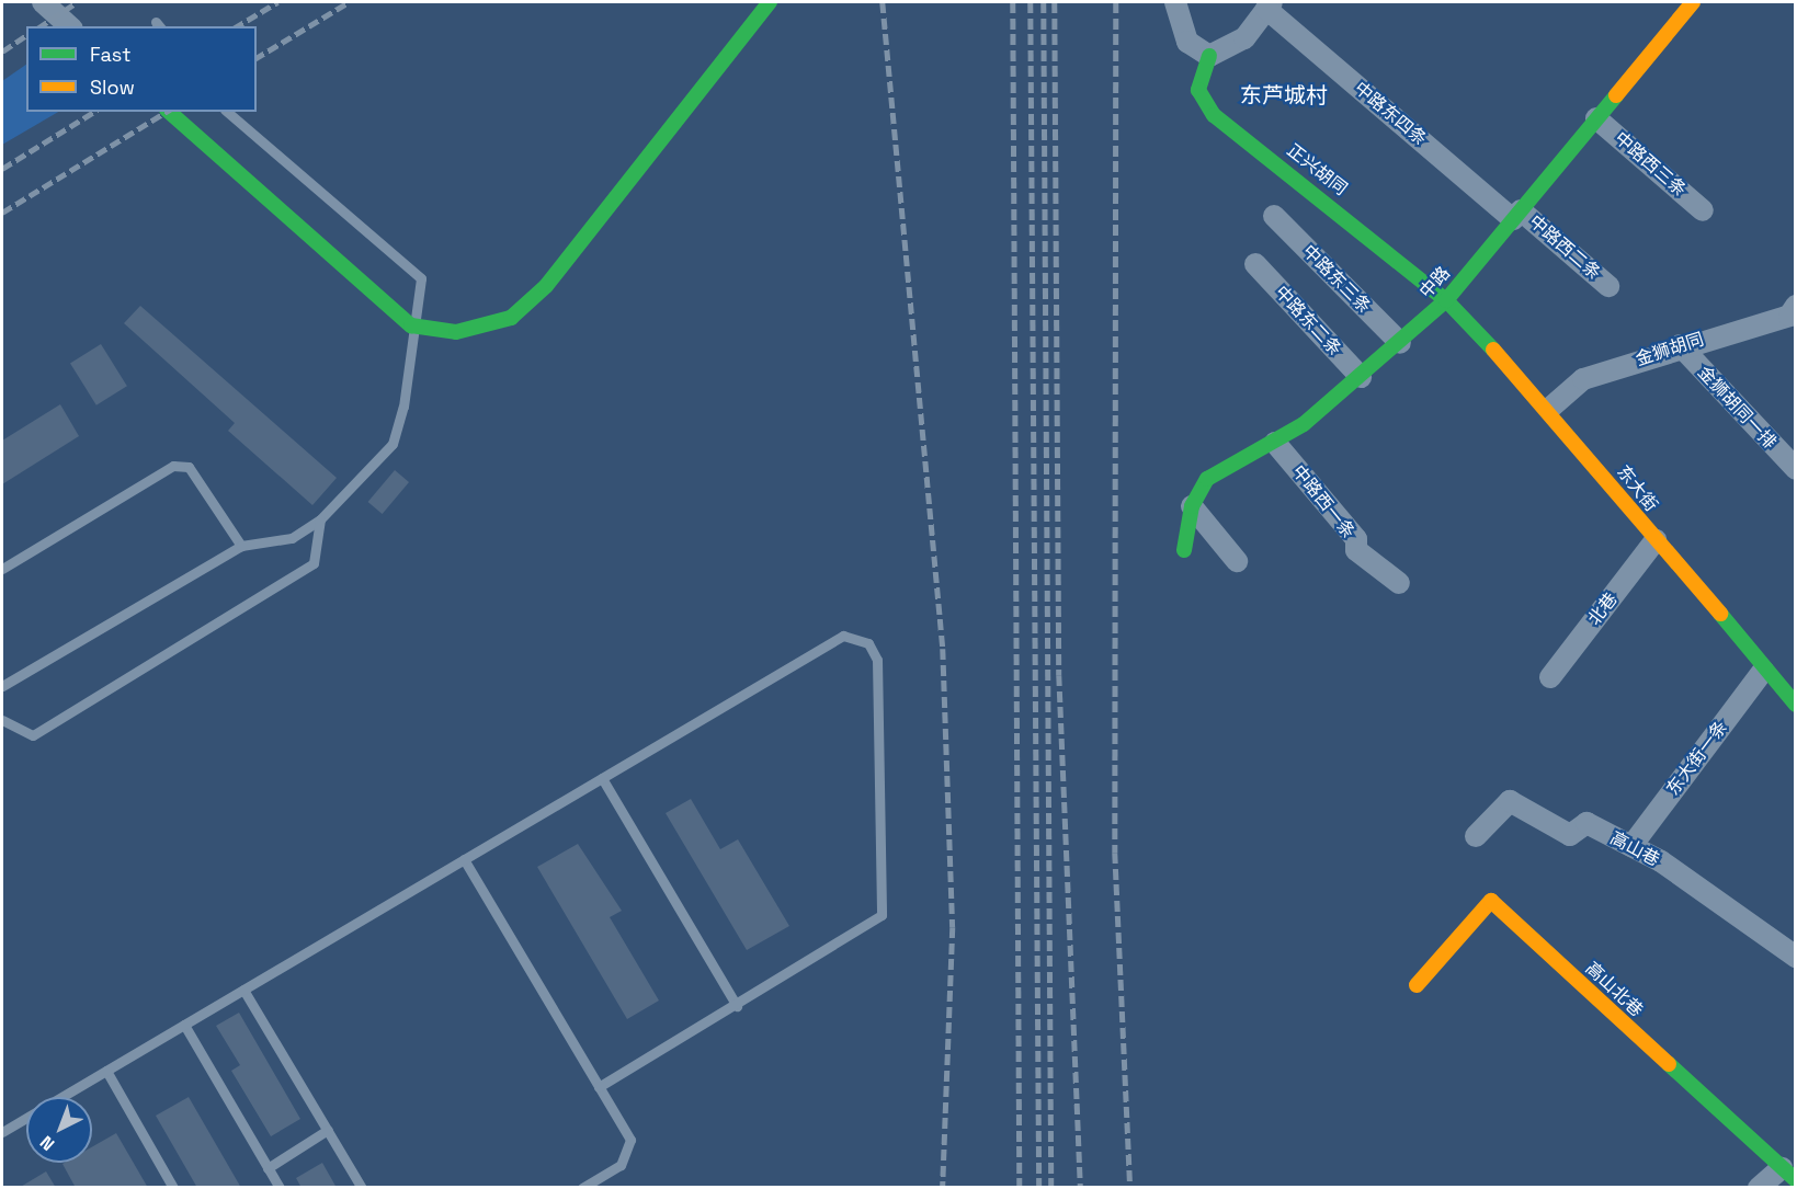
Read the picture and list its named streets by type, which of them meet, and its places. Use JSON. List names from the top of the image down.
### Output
{
  "streets": {
    "street": [
      "中路东四条",
      "中路西三条",
      "正兴胡同",
      "中路西二条",
      "中路东三条",
      "中路",
      "中路东二条",
      "金狮胡同",
      "金狮胡同一排",
      "东大街",
      "中路西一条",
      "北巷",
      "东大街一条",
      "高山巷",
      "高山北巷"
    ]
  },
  "crossings": [
    ["中路东四条", "中路西二条"],
    ["中路东四条", "中路"],
    ["中路西三条", "中路"],
    ["正兴胡同", "中路"],
    ["正兴胡同", "东大街"],
    ["中路西二条", "中路"],
    ["中路东三条", "中路"],
    ["中路", "中路东二条"],
    ["中路", "东大街"],
    ["中路", "中路西一条"],
    ["金狮胡同", "金狮胡同一排"],
    ["金狮胡同", "东大街"],
    ["东大街", "北巷"],
    ["东大街", "东大街一条"],
    ["东大街一条", "高山巷"]
  ],
  "districts": ["东芦城村"],
  "legend": ["Fast", "Slow"],
  "north": "bottom left"
}
